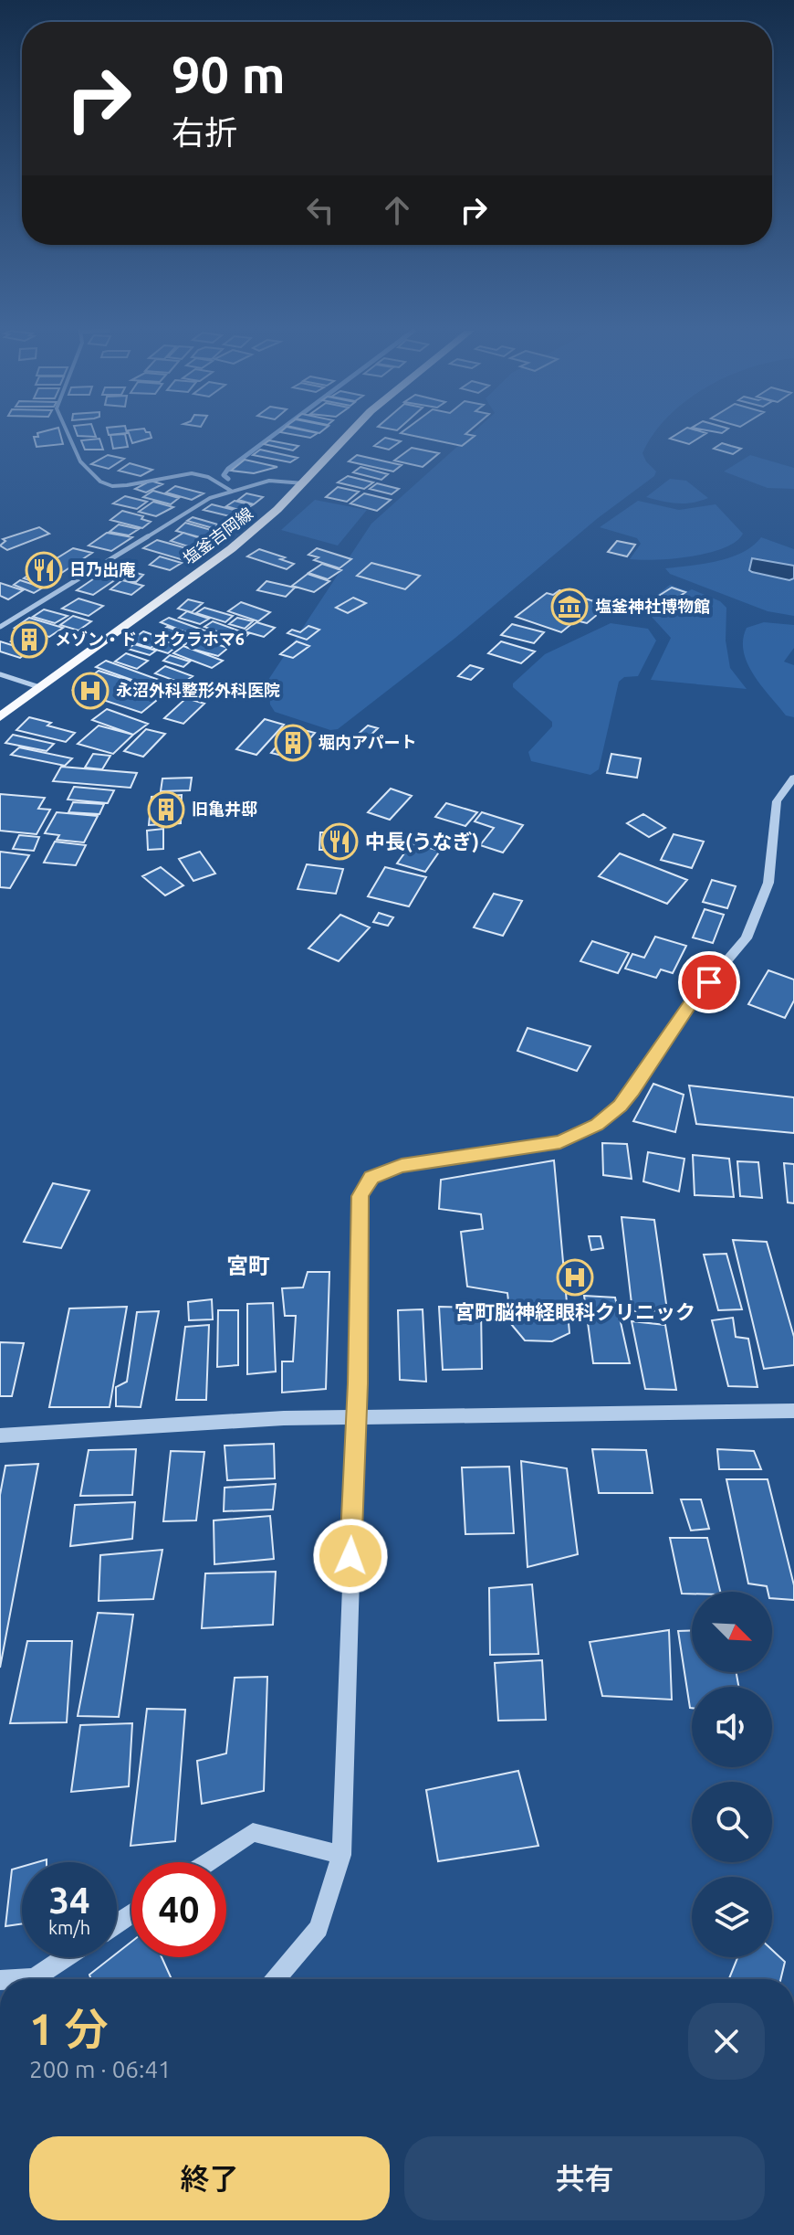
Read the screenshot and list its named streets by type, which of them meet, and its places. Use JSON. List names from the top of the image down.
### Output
{
  "streets": {
    "main road": ["塩釜吉岡線"]
  },
  "districts": ["宮町"],
  "places": {
    "restaurant": ["日乃出庵", "中長(うなぎ)"],
    "museum": ["塩釜神社博物館"],
    "building": ["メゾン・ド・オクラホマ6", "堀内アパート", "旧亀井邸"],
    "hospital": ["永沼外科整形外科医院", "宮町脳神経眼科クリニック"]
  },
  "north": "bottom right",
  "page": {
    "turn": ["90 m", "右折"],
    "speed": "34 km/h",
    "limit": "40",
    "heading": ["1 分", "200 m · 06:41"],
    "buttons": ["終了", "共有"]
  }
}
